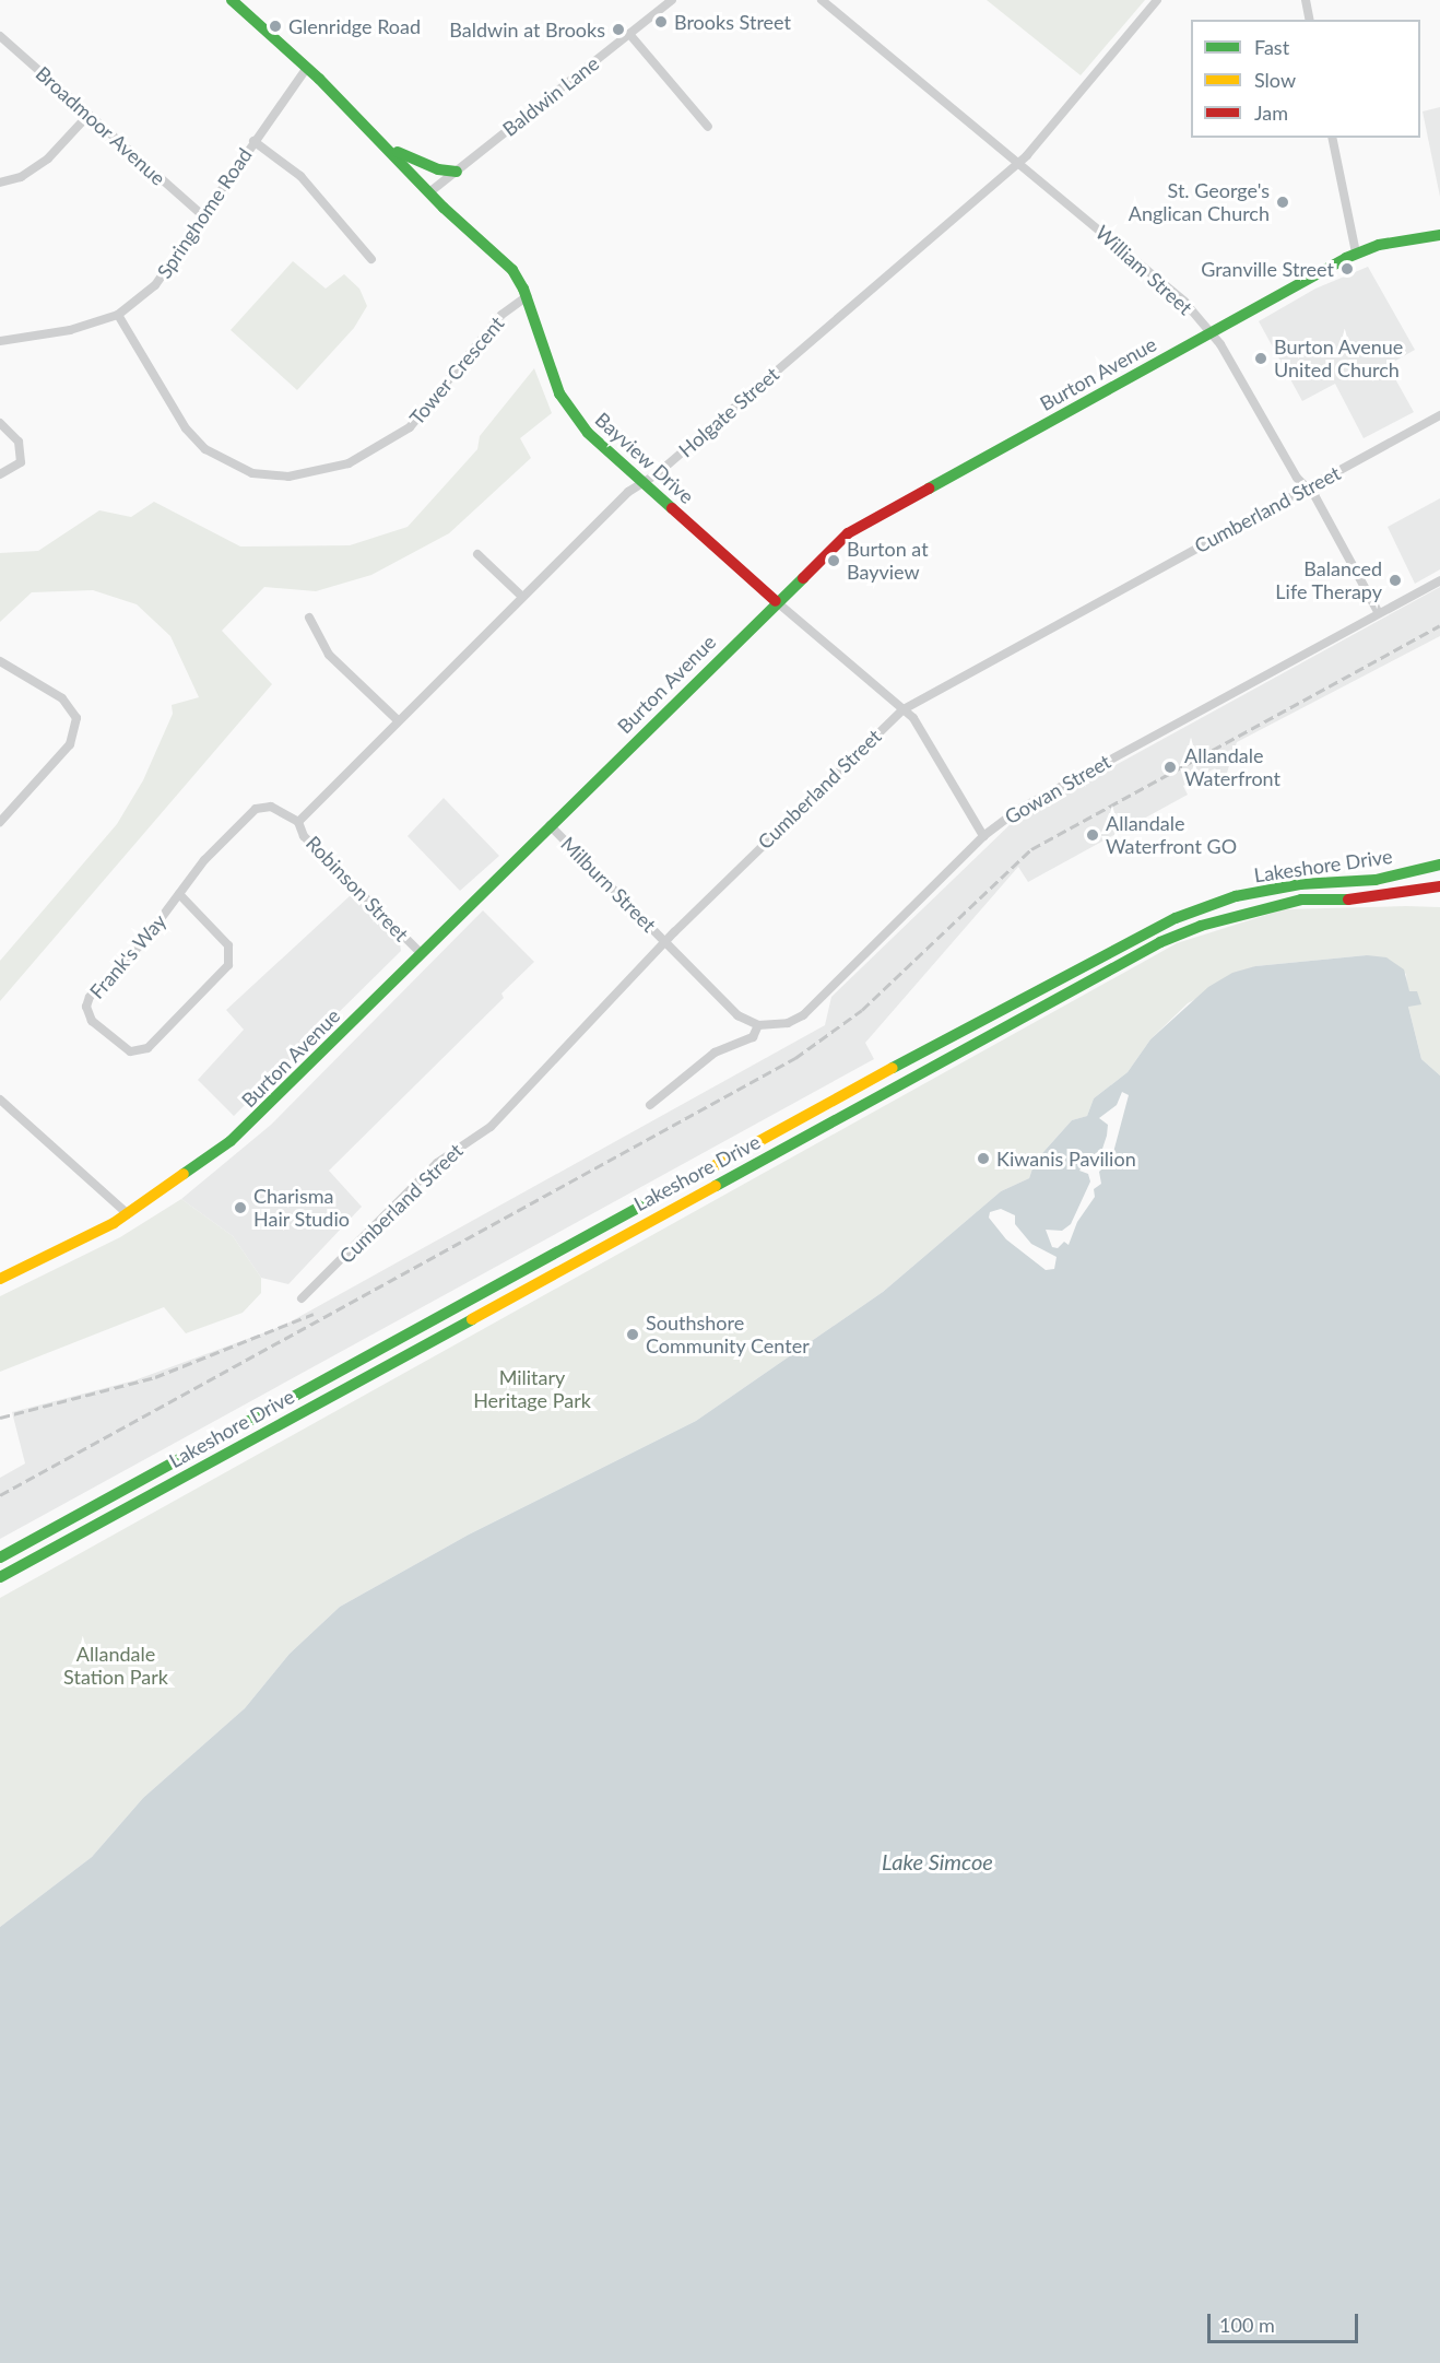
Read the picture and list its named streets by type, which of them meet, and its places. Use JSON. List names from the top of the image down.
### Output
{
  "streets": {
    "main road": ["Burton Avenue", "Bayview Drive", "Lakeshore Drive"],
    "street": [
      "Baldwin Lane",
      "Broadmoor Avenue",
      "Springhome Road",
      "William Street",
      "Tower Crescent",
      "Holgate Street",
      "Cumberland Street",
      "Gowan Street",
      "Milburn Street",
      "Robinson Street",
      "Frank's Way"
    ]
  },
  "crossings": [
    ["Baldwin Lane", "Bayview Drive"],
    ["Broadmoor Avenue", "Springhome Road"],
    ["Springhome Road", "Tower Crescent"],
    ["Springhome Road", "Bayview Drive"],
    ["William Street", "Burton Avenue"],
    ["William Street", "Holgate Street"],
    ["William Street", "Cumberland Street"],
    ["William Street", "Gowan Street"],
    ["Tower Crescent", "Bayview Drive"],
    ["Burton Avenue", "Bayview Drive"],
    ["Burton Avenue", "Milburn Street"],
    ["Burton Avenue", "Robinson Street"],
    ["Holgate Street", "Bayview Drive"],
    ["Holgate Street", "Robinson Street"],
    ["Holgate Street", "Frank's Way"],
    ["Bayview Drive", "Cumberland Street"],
    ["Bayview Drive", "Gowan Street"],
    ["Cumberland Street", "Milburn Street"],
    ["Robinson Street", "Frank's Way"]
  ],
  "water": ["Lake Simcoe"],
  "parks": ["Military Heritage Park", "Allandale Station Park"],
  "places": [
    "Brooks Street",
    "Glenridge Road",
    "Baldwin at Brooks",
    "St. George's Anglican Church",
    "Granville Street",
    "Burton Avenue United Church",
    "Burton at Bayview",
    "Balanced Life Therapy",
    "Allandale Waterfront",
    "Allandale Waterfront GO",
    "Kiwanis Pavilion",
    "Charisma Hair Studio",
    "Southshore Community Center"
  ],
  "legend": ["Fast", "Slow", "Jam"],
  "scale_bar": "100 m"
}
